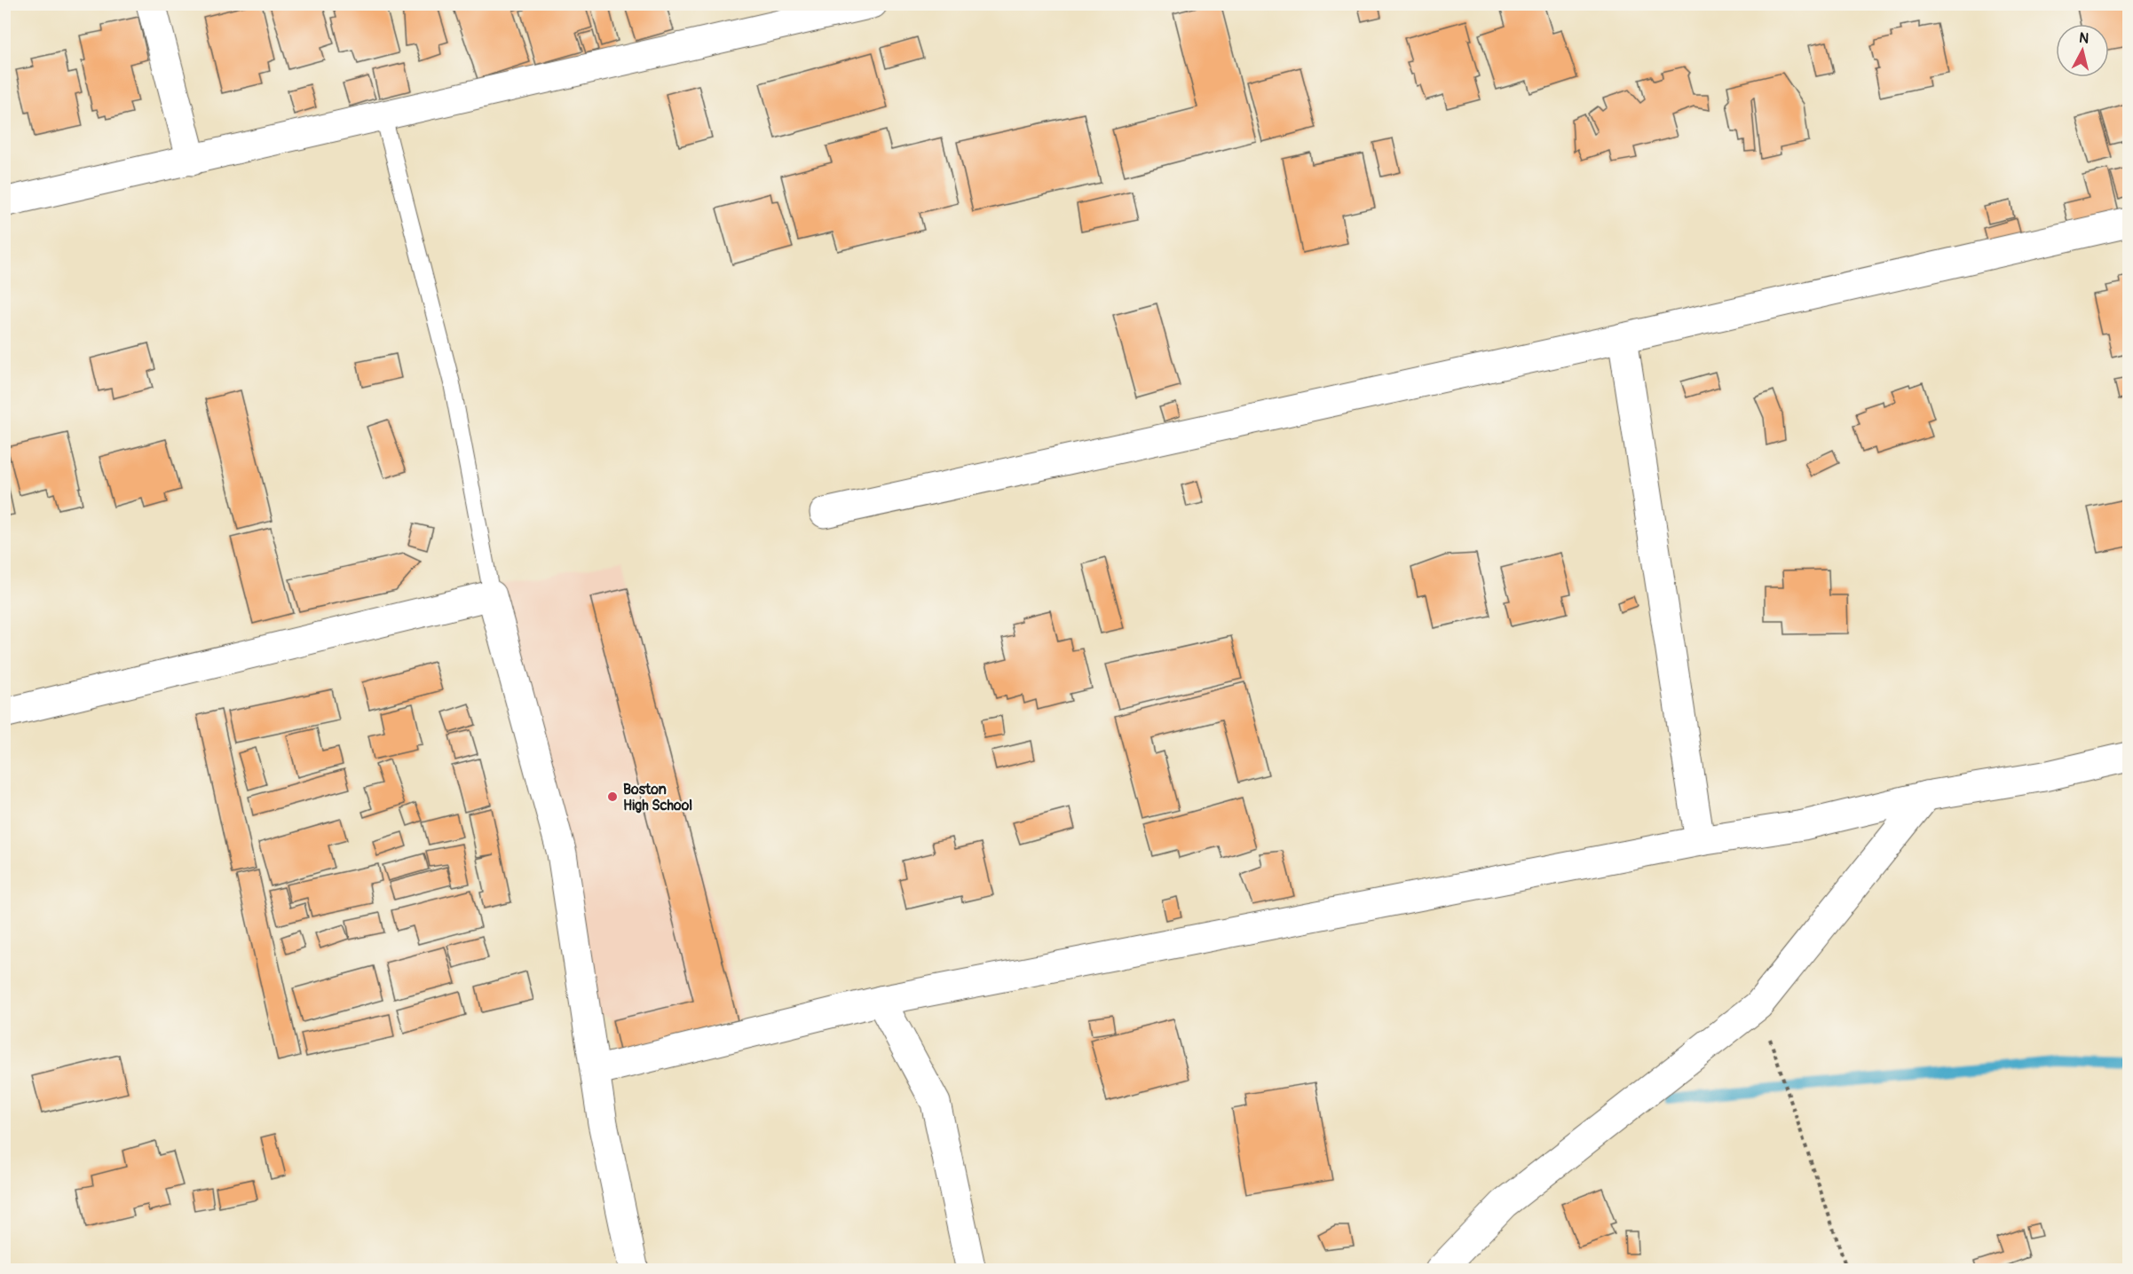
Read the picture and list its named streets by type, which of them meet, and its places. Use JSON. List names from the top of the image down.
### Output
{
  "places": ["Boston High School"],
  "north": "top"
}
